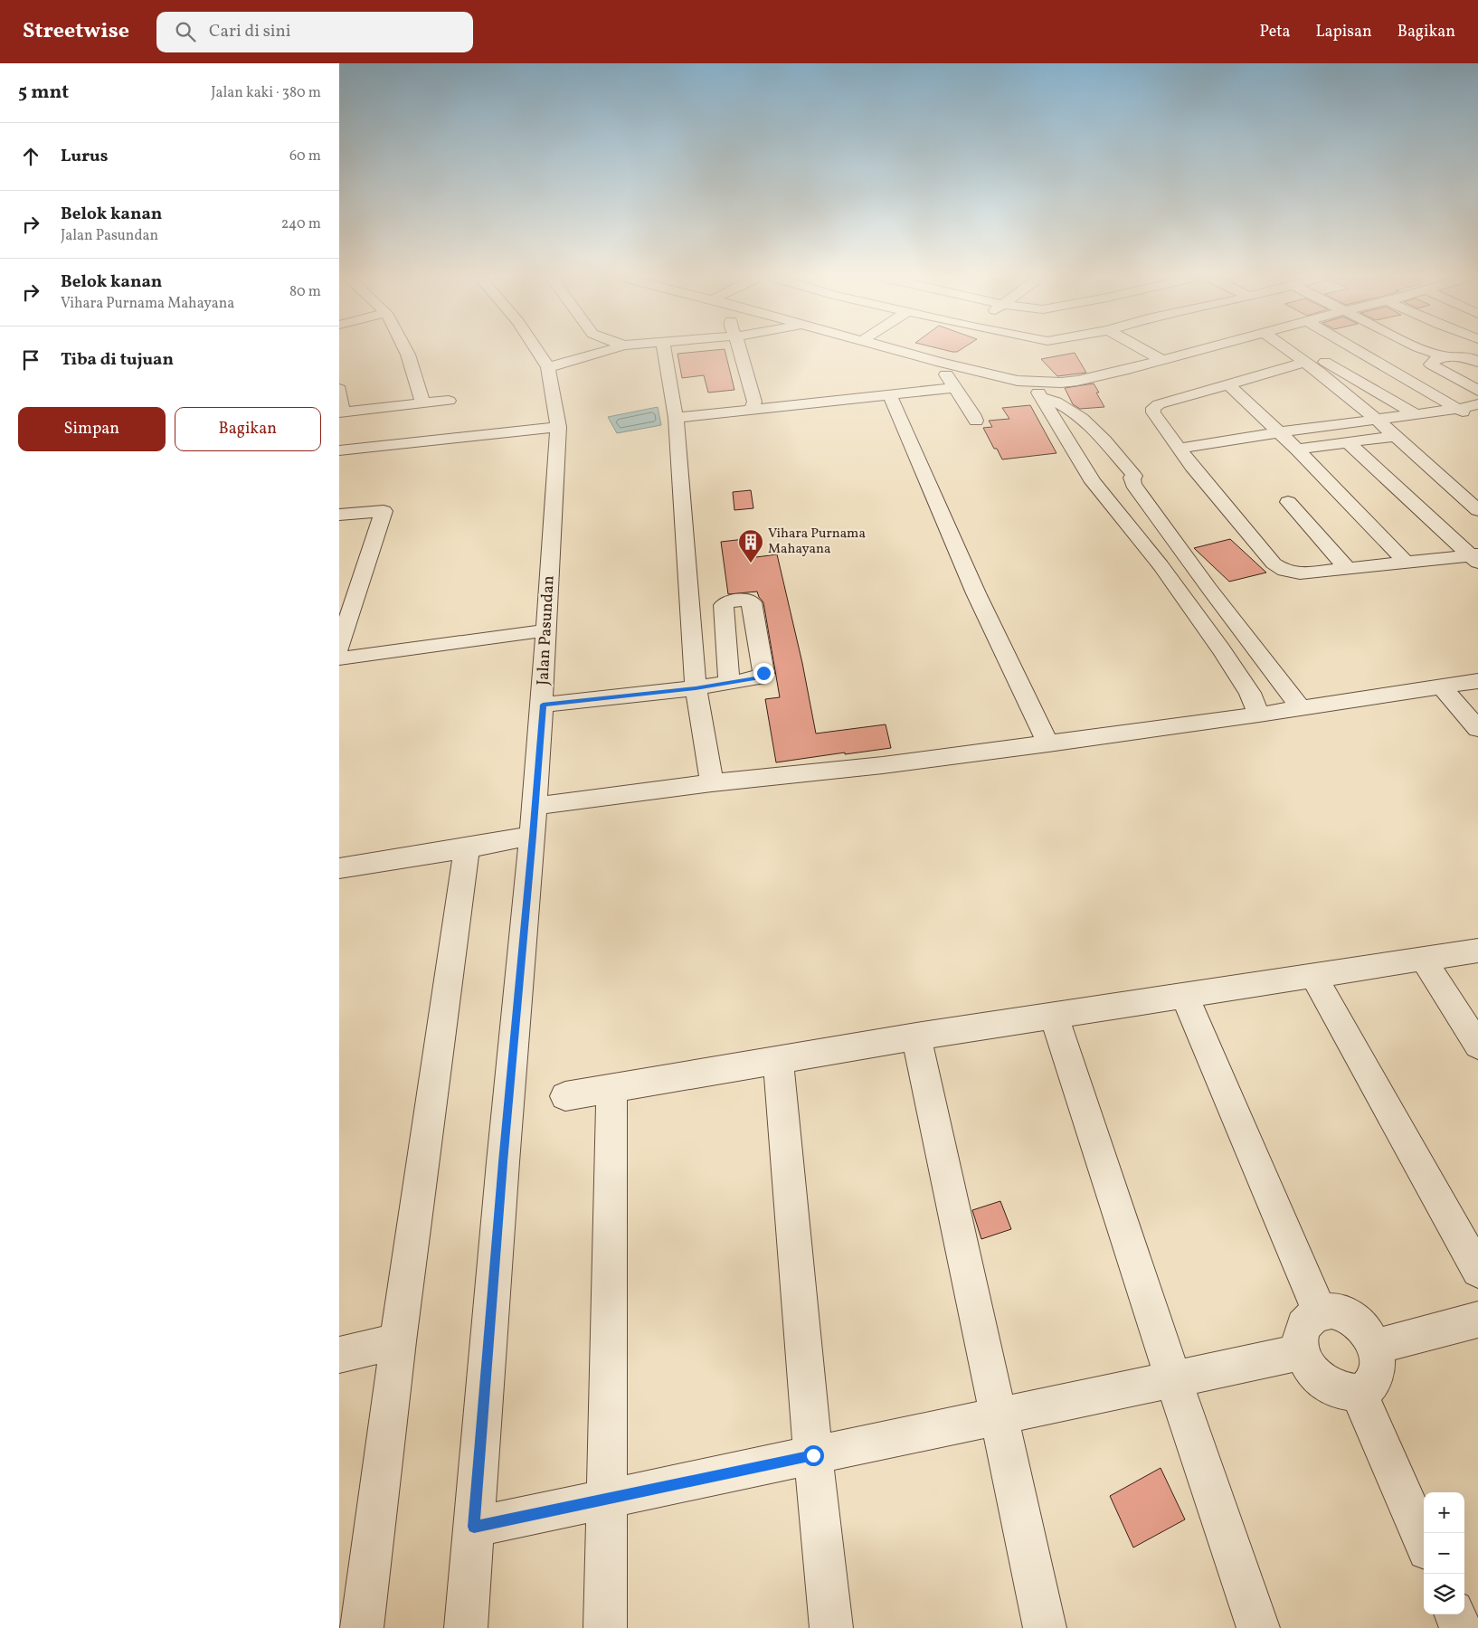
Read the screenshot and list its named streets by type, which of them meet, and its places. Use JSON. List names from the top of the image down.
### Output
{
  "streets": {
    "street": ["Jalan Pasundan"]
  },
  "places": {
    "building": ["Vihara Purnama Mahayana"]
  },
  "page": {
    "header": "Streetwise",
    "search": "Cari di sini",
    "nav": ["Peta", "Lapisan", "Bagikan"],
    "heading": ["5 mnt", "Jalan kaki · 380 m"],
    "list": [
      ["Lurus", "60 m"],
      ["Belok kanan", "Jalan Pasundan", "240 m"],
      ["Belok kanan", "Vihara Purnama Mahayana", "80 m"],
      "Tiba di tujuan"
    ],
    "buttons": ["Simpan", "Bagikan"],
    "map_buttons": ["+", "−"]
  }
}
